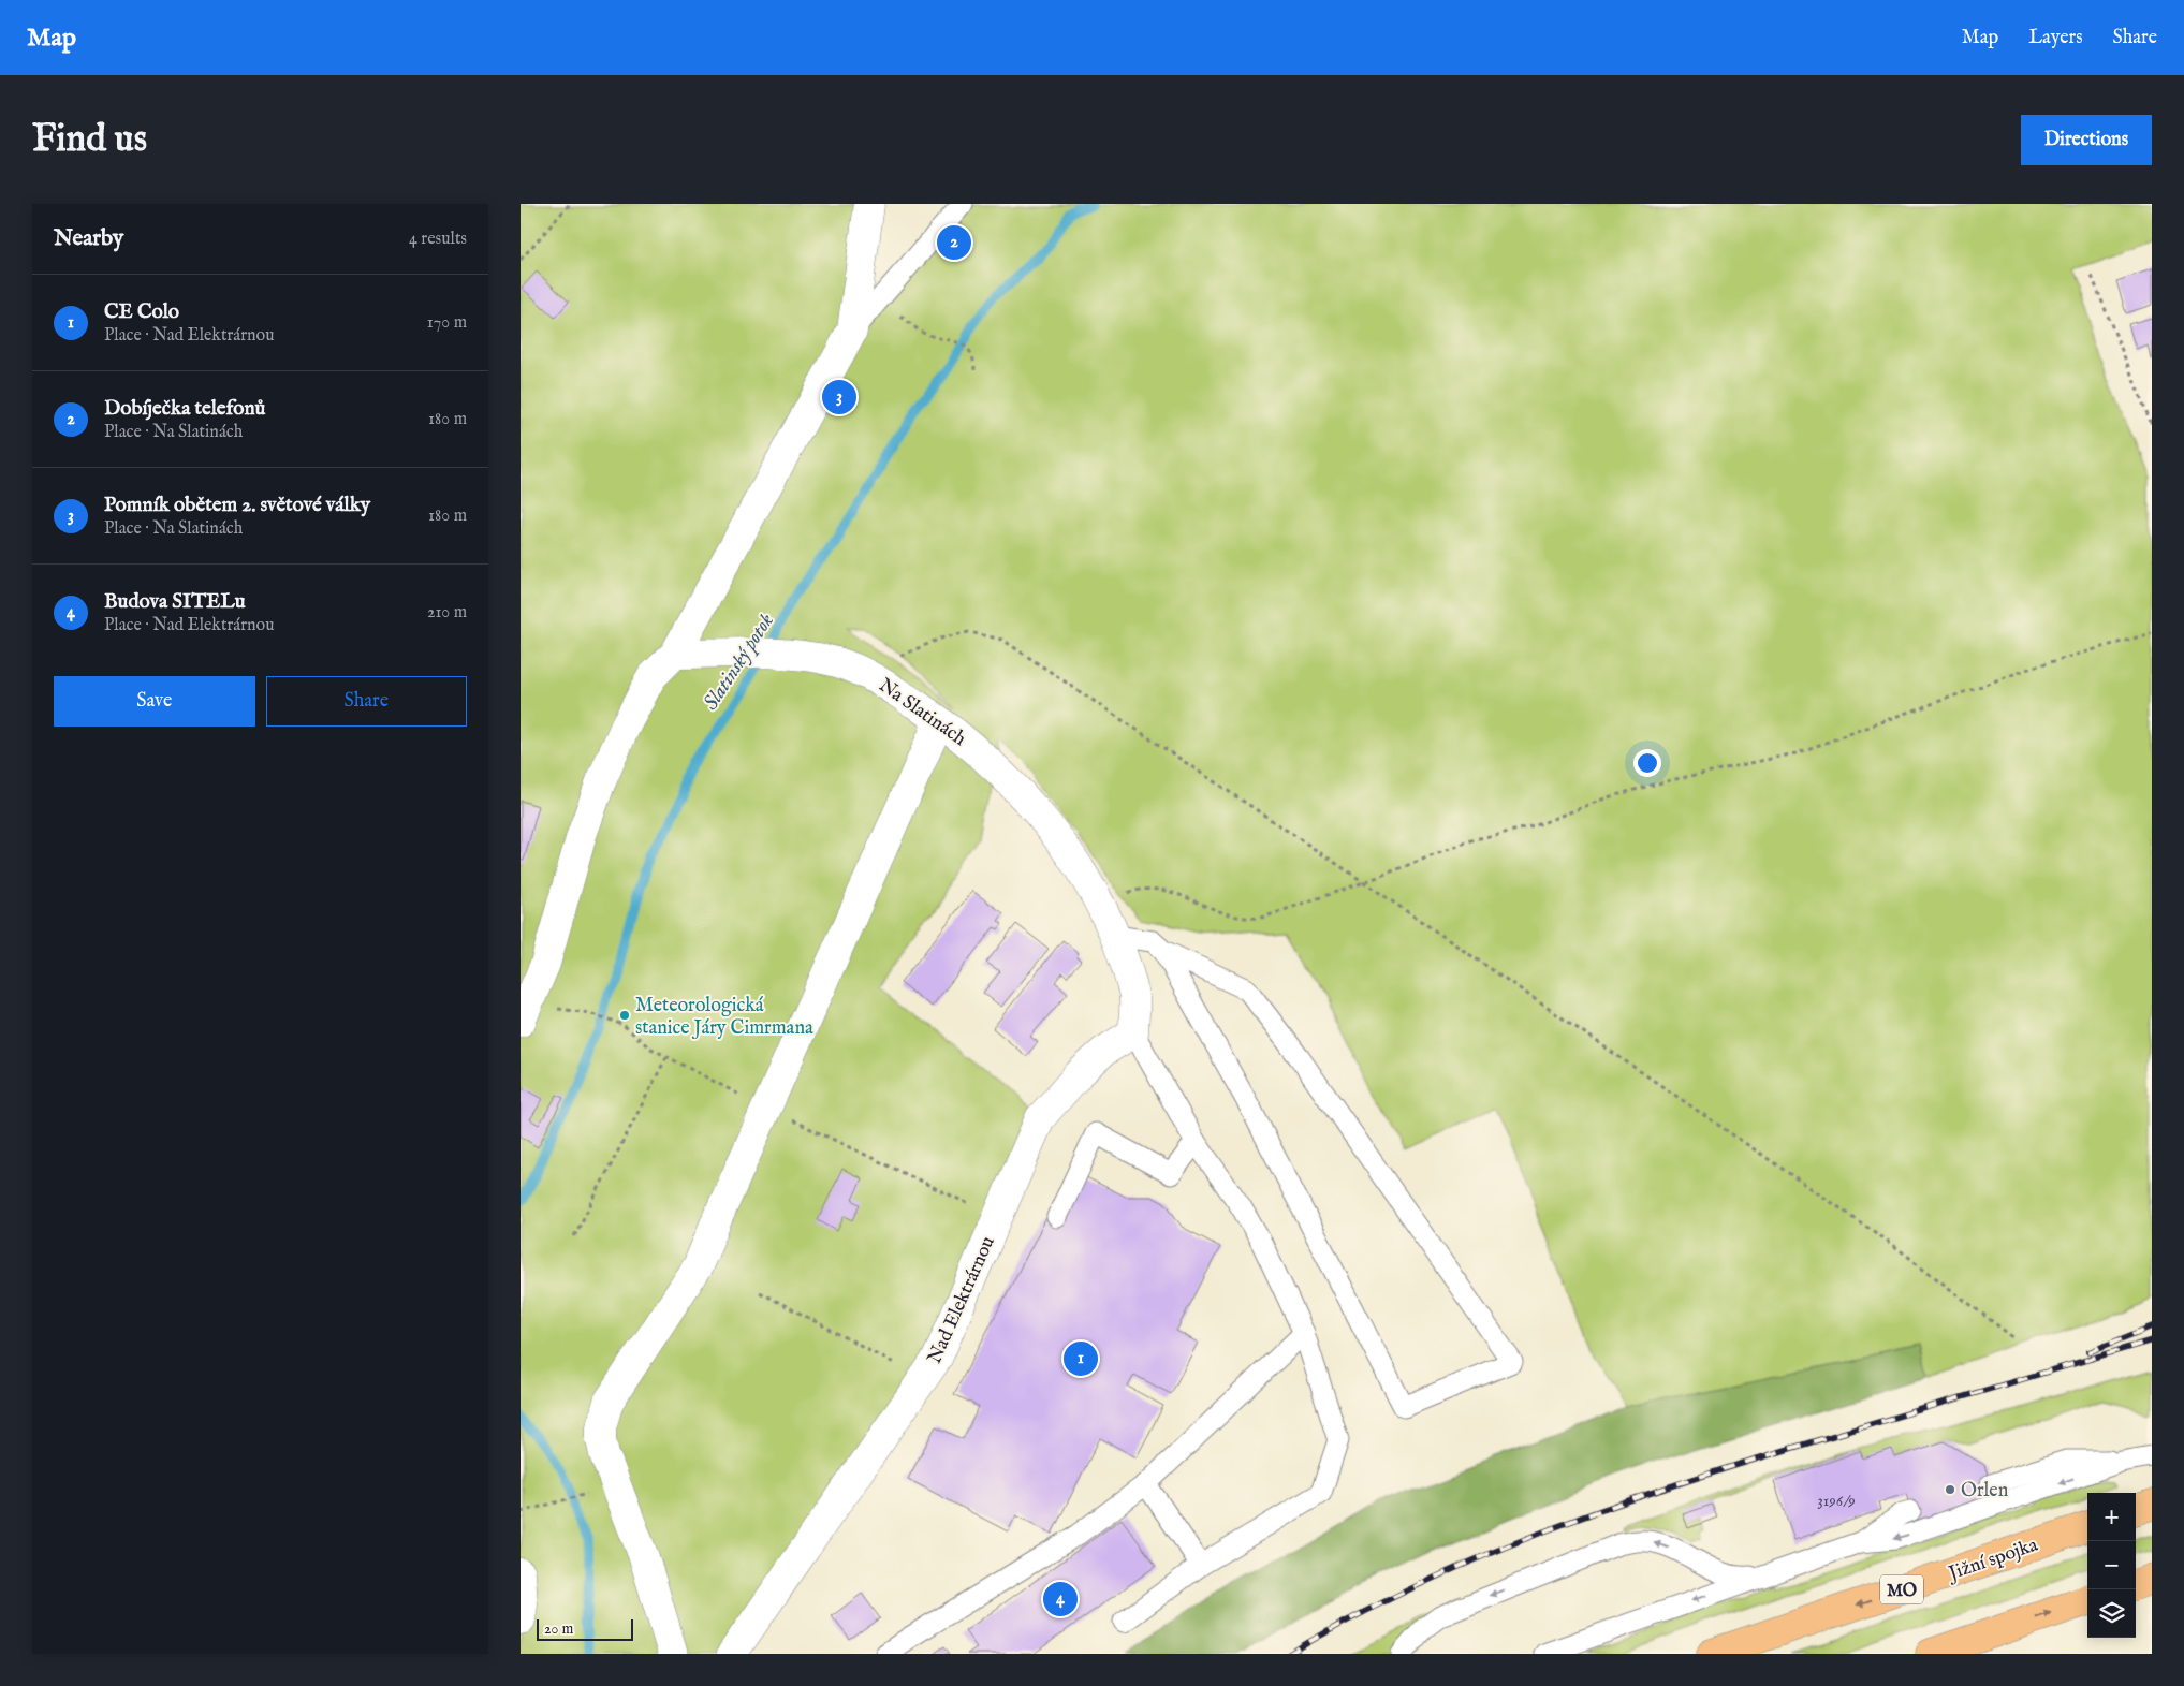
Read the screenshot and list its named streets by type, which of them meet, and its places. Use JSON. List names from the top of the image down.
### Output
{
  "streets": {
    "highway": ["Jižní spojka", "MO"],
    "street": ["Na Slatinách", "Nad Elektrárnou"]
  },
  "crossings": [
    ["Na Slatinách", "Nad Elektrárnou"]
  ],
  "water": ["Slatinský potok"],
  "places": ["Meteorologická stanice Járy Cimrmana", "Orlen"],
  "house_numbers": ["3196/9"],
  "scale_bar": "20 m",
  "page": {
    "header": "Map",
    "nav": ["Map", "Layers", "Share"],
    "buttons": [
      "Directions",
      ["Save", "Share"]
    ],
    "title": "Find us",
    "heading": ["Nearby", "4 results"],
    "pins": [
      "2",
      "3",
      "1",
      "4"
    ],
    "list": [
      {
        "mark": "1",
        "name": "CE Colo",
        "note": "Place · Nad Elektrárnou",
        "value": "170 m"
      },
      {
        "mark": "2",
        "name": "Dobíječka telefonů",
        "note": "Place · Na Slatinách",
        "value": "180 m"
      },
      {
        "mark": "3",
        "name": "Pomník obětem 2. světové války",
        "note": "Place · Na Slatinách",
        "value": "180 m"
      },
      {
        "mark": "4",
        "name": "Budova SITELu",
        "note": "Place · Nad Elektrárnou",
        "value": "210 m"
      }
    ],
    "map_buttons": ["+", "−"],
    "scale": "20 m"
  }
}
